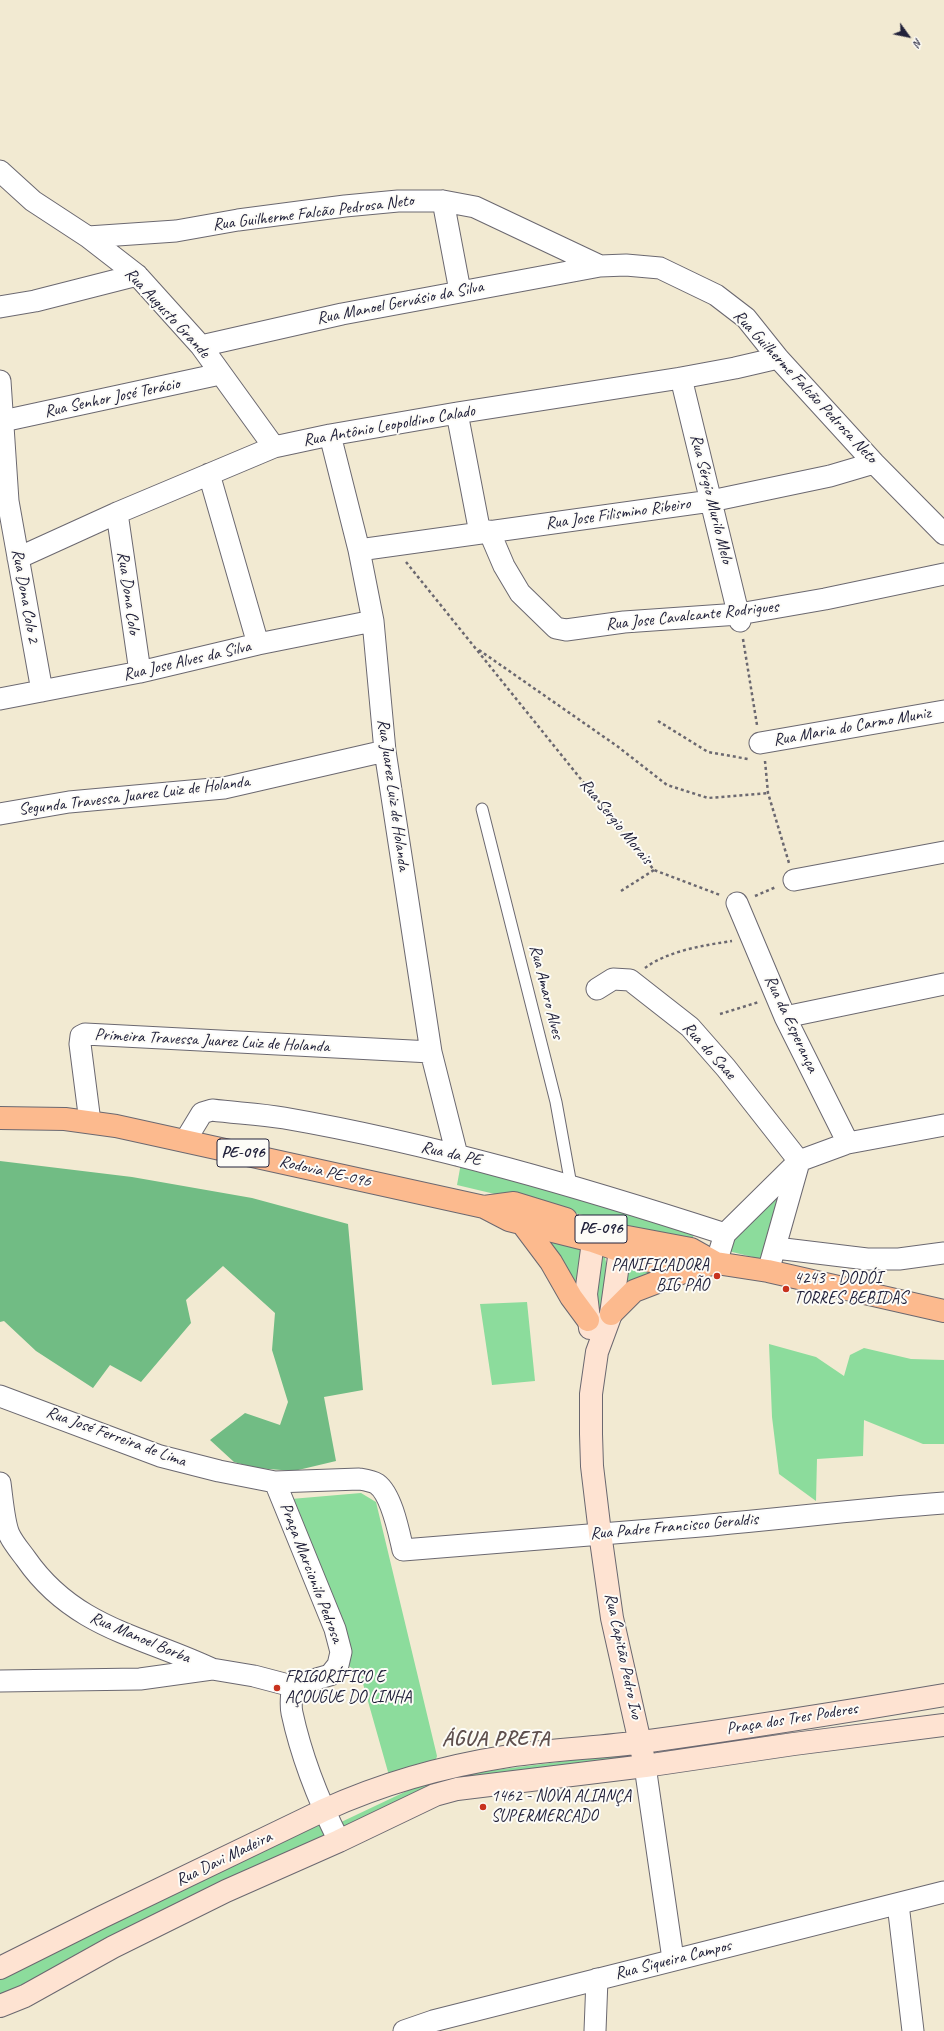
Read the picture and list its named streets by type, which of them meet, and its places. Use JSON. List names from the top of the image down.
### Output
{
  "streets": {
    "main road": [
      "PE-096",
      "Rodovia PE-096",
      "Rua Capitão Pedro Ivo",
      "Praça dos Tres Poderes",
      "Rua Davi Madeira"
    ],
    "street": [
      "Rua Guilherme Falcão Pedrosa Neto",
      "Rua Manoel Gervásio da Silva",
      "Rua Augusto Grande",
      "Rua Senhor José Terácio",
      "Rua Antônio Leopoldino Calado",
      "Rua Sérgio Murilo Melo",
      "Rua Jose Filismino Ribeiro",
      "Rua Dona Colo",
      "Rua Dona Colo 2",
      "Rua Jose Cavalcante Rodrigues",
      "Rua Jose Alves da Silva",
      "Rua Maria do Carmo Muniz",
      "Rua Juarez Luiz de Holanda",
      "Segunda Travessa Juarez Luiz de Holanda",
      "Rua da Esperança",
      "Primeira Travessa Juarez Luiz de Holanda",
      "Rua do Saae",
      "Rua da PE",
      "Rua José Ferreira de Lima",
      "Rua Padre Francisco Geraldis",
      "Praça Marcionilo Pedrosa",
      "Rua Manoel Borba",
      "Rua Siqueira Campos"
    ],
    "lane": ["Rua Amaro Alves"],
    "path": ["Rua Sergio Morais"]
  },
  "crossings": [
    ["Rua Guilherme Falcão Pedrosa Neto", "Rua Manoel Gervásio da Silva"],
    ["Rua Guilherme Falcão Pedrosa Neto", "Rua Augusto Grande"],
    ["Rua Guilherme Falcão Pedrosa Neto", "Rua Antônio Leopoldino Calado"],
    ["Rua Guilherme Falcão Pedrosa Neto", "Rua Jose Filismino Ribeiro"],
    ["Rua Manoel Gervásio da Silva", "Rua Augusto Grande"],
    ["Rua Augusto Grande", "Rua Senhor José Terácio"],
    ["Rua Augusto Grande", "Rua Antônio Leopoldino Calado"],
    ["Rua Senhor José Terácio", "Rua Dona Colo 2"],
    ["Rua Antônio Leopoldino Calado", "Rua Sérgio Murilo Melo"],
    ["Rua Antônio Leopoldino Calado", "Rua Dona Colo"],
    ["Rua Antônio Leopoldino Calado", "Rua Dona Colo 2"],
    ["Rua Antônio Leopoldino Calado", "Rua Jose Cavalcante Rodrigues"],
    ["Rua Antônio Leopoldino Calado", "Rua Juarez Luiz de Holanda"],
    ["Rua Sérgio Murilo Melo", "Rua Jose Filismino Ribeiro"],
    ["Rua Sérgio Murilo Melo", "Rua Jose Cavalcante Rodrigues"],
    ["Rua Jose Filismino Ribeiro", "Rua Jose Cavalcante Rodrigues"],
    ["Rua Jose Filismino Ribeiro", "Rua Juarez Luiz de Holanda"],
    ["Rua Jose Filismino Ribeiro", "Rua Sergio Morais"],
    ["Rua Dona Colo", "Rua Jose Alves da Silva"],
    ["Rua Dona Colo 2", "Rua Jose Alves da Silva"],
    ["Rua Jose Alves da Silva", "Rua Juarez Luiz de Holanda"],
    ["Rua Juarez Luiz de Holanda", "Segunda Travessa Juarez Luiz de Holanda"],
    ["Rua Juarez Luiz de Holanda", "Primeira Travessa Juarez Luiz de Holanda"],
    ["Rua Juarez Luiz de Holanda", "Rua da PE"],
    ["Rua Sergio Morais", "Rua da Esperança"],
    ["Rua Amaro Alves", "Rua da PE"],
    ["Primeira Travessa Juarez Luiz de Holanda", "Rodovia PE-096"],
    ["PE-096", "Rodovia PE-096"],
    ["PE-096", "Rua Capitão Pedro Ivo"],
    ["Rua da PE", "Rodovia PE-096"],
    ["Rua José Ferreira de Lima", "Rua Padre Francisco Geraldis"],
    ["Rua José Ferreira de Lima", "Praça Marcionilo Pedrosa"],
    ["Rua Padre Francisco Geraldis", "Rua Capitão Pedro Ivo"],
    ["Rua Capitão Pedro Ivo", "Praça dos Tres Poderes"],
    ["Rua Capitão Pedro Ivo", "Rua Siqueira Campos"],
    ["Praça dos Tres Poderes", "Rua Davi Madeira"]
  ],
  "districts": ["ÁGUA PRETA"],
  "places": [
    "PANIFICADORA BIG PÃO",
    "4243 - DODÓI TORRES BEBIDAS",
    "FRIGORÍFICO E AÇOUGUE DO LINHA",
    "1462 - NOVA ALIANÇA SUPERMERCADO"
  ],
  "north": "bottom right"
}
